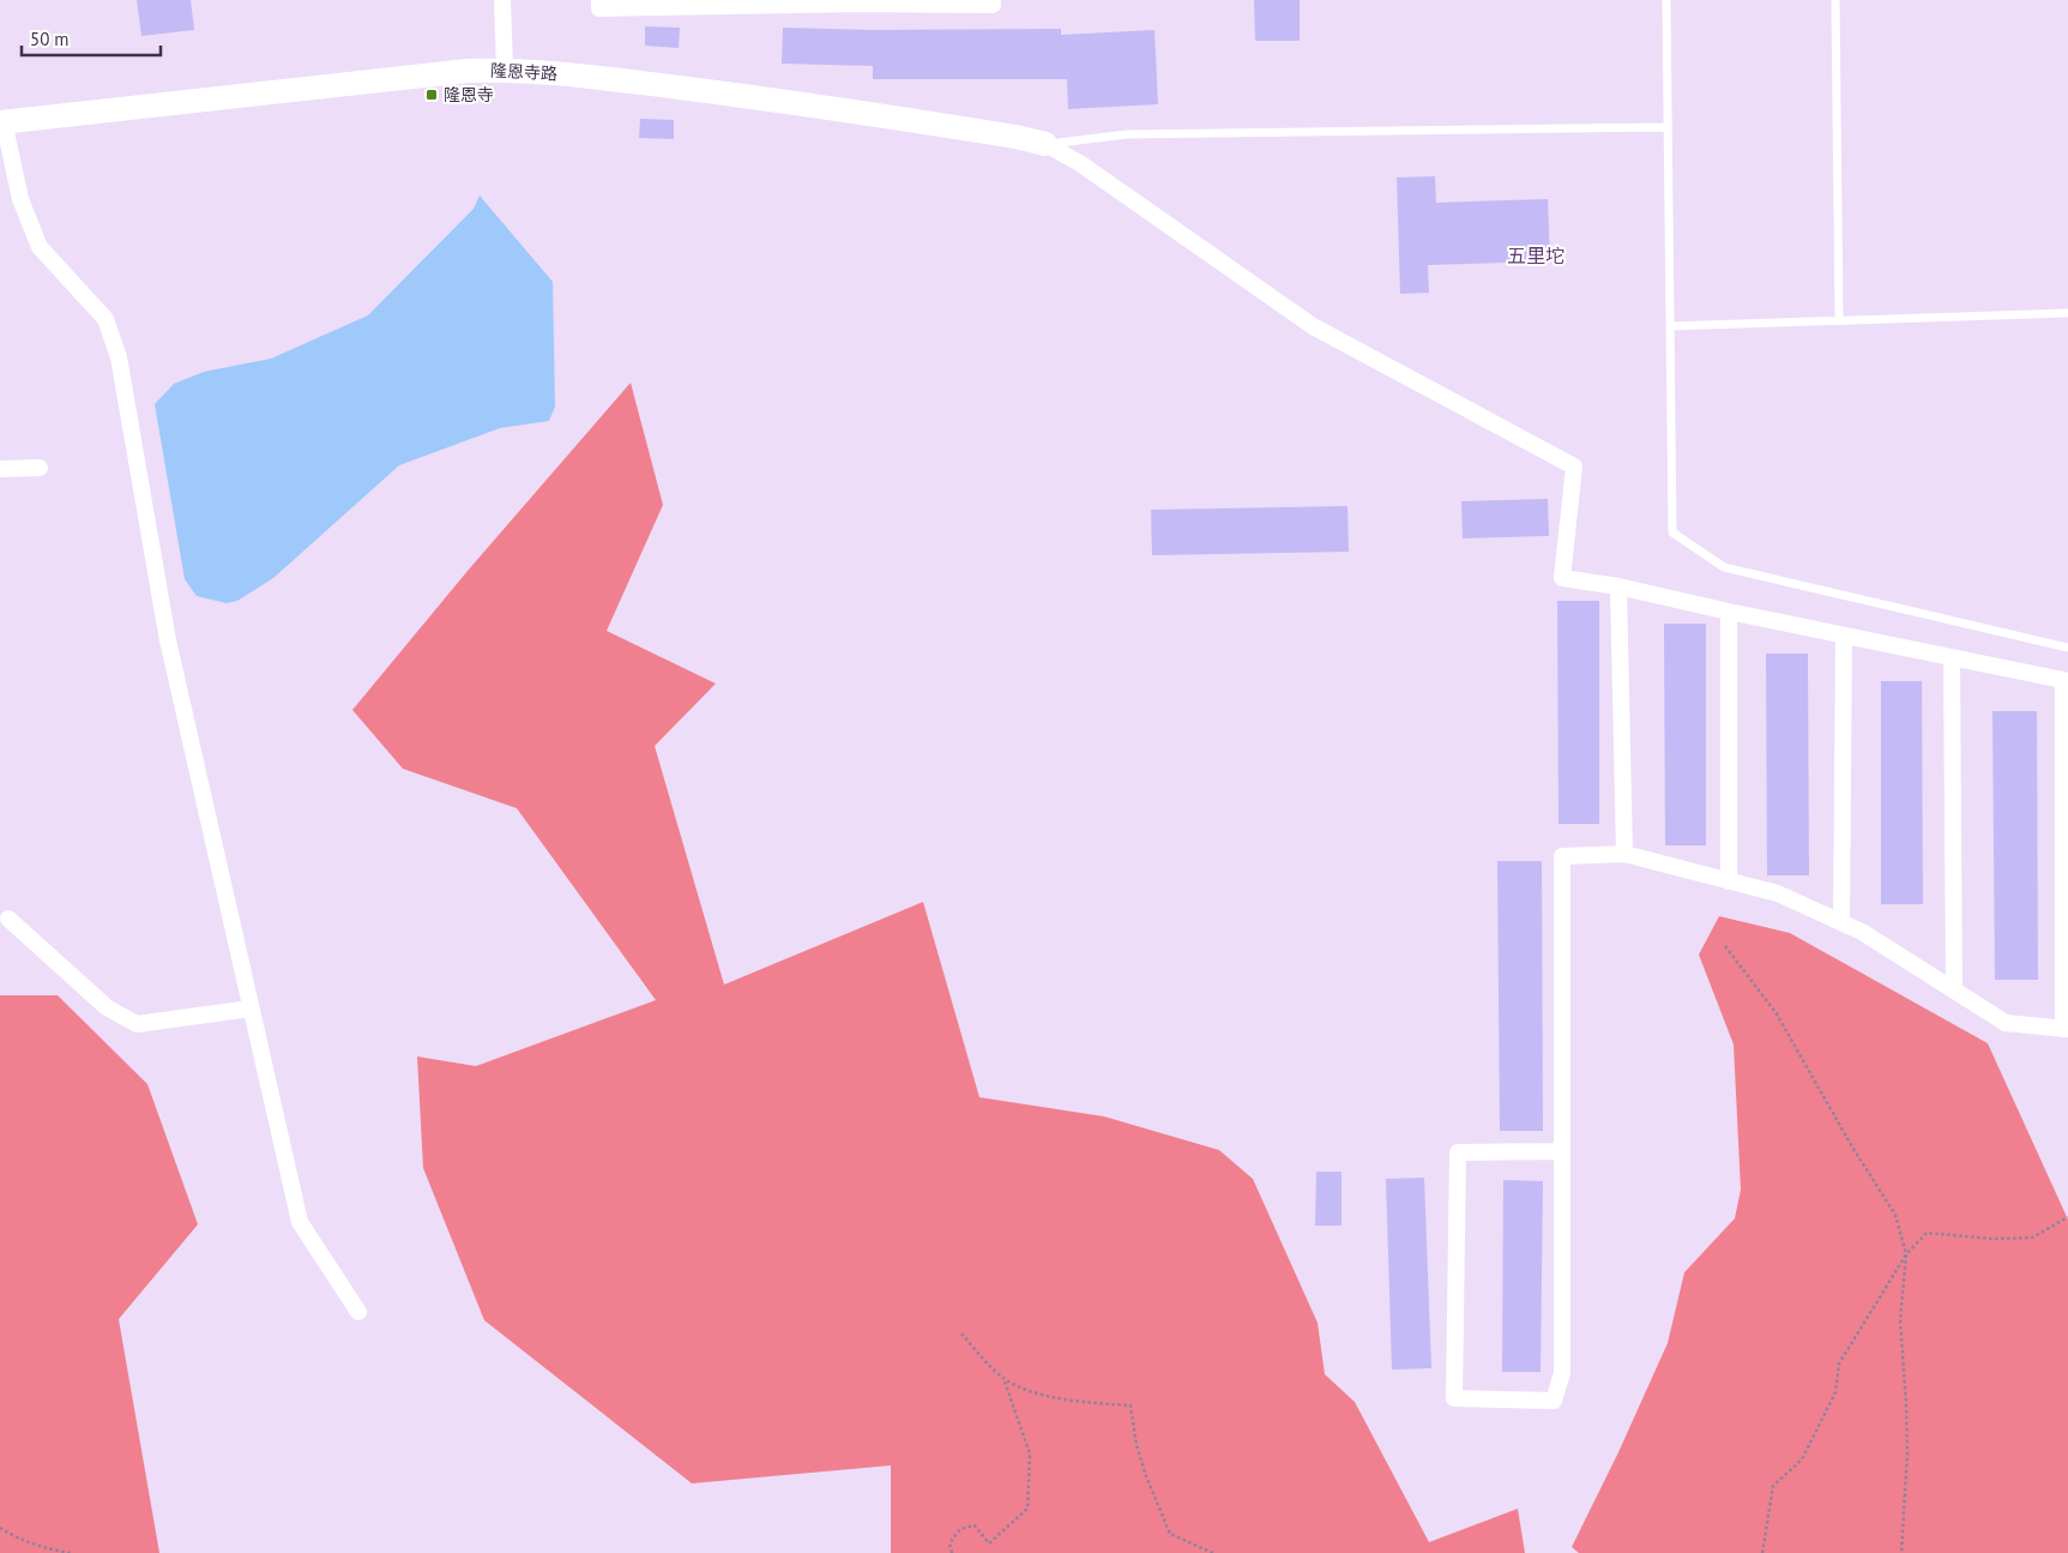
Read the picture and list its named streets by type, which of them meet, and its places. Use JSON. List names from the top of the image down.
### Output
{
  "streets": {
    "street": ["隆恩寺路"]
  },
  "districts": ["五里坨"],
  "places": {
    "transit": ["隆恩寺"]
  },
  "scale_bar": "50 m"
}
